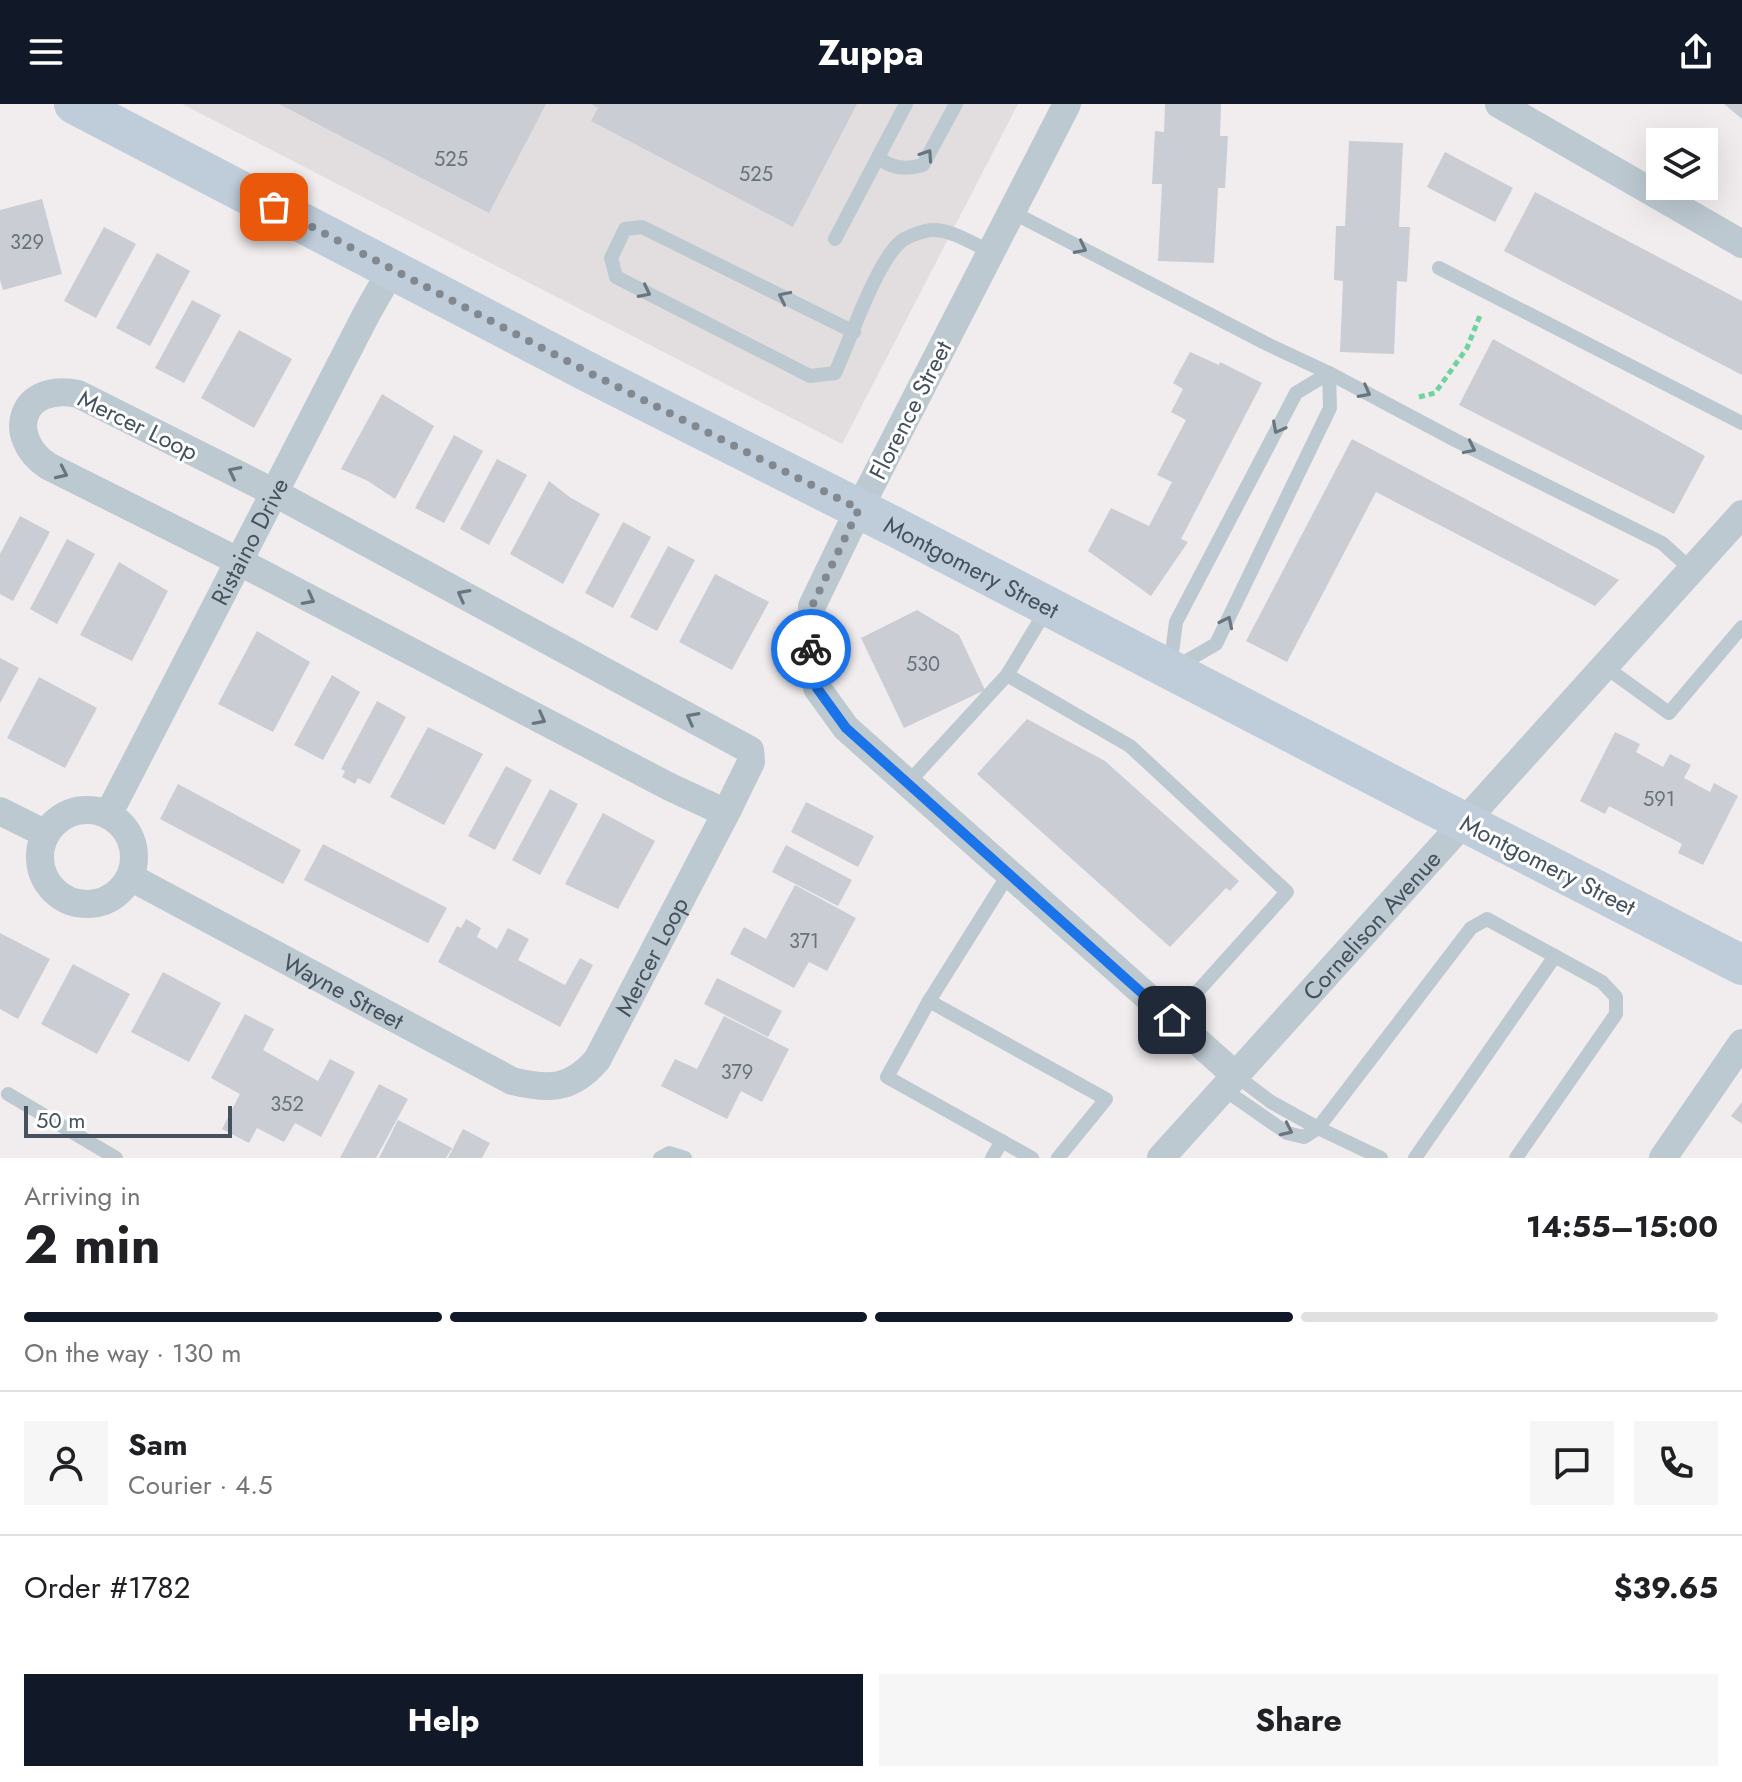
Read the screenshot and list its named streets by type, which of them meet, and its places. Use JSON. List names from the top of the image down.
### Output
{
  "streets": {
    "main road": ["Montgomery Street"],
    "street": [
      "Florence Street",
      "Mercer Loop",
      "Ristaino Drive",
      "Cornelison Avenue",
      "Wayne Street"
    ]
  },
  "crossings": [
    ["Florence Street", "Montgomery Street"],
    ["Florence Street", "Cornelison Avenue"],
    ["Mercer Loop", "Ristaino Drive"],
    ["Mercer Loop", "Wayne Street"],
    ["Ristaino Drive", "Montgomery Street"],
    ["Ristaino Drive", "Wayne Street"]
  ],
  "house_numbers": [
    "525",
    "525",
    "329",
    "530",
    "591",
    "371",
    "379",
    "352"
  ],
  "scale_bar": "50 m",
  "page": {
    "header": "Zuppa",
    "scale": "50 m",
    "heading": ["2 min", "Arriving in", "14:55–15:00"],
    "panel": [
      "Sam",
      "Courier · 4.5",
      "Order #1782",
      "$39.65"
    ],
    "bar": "On the way · 130 m",
    "buttons": ["Help", "Share"]
  }
}
